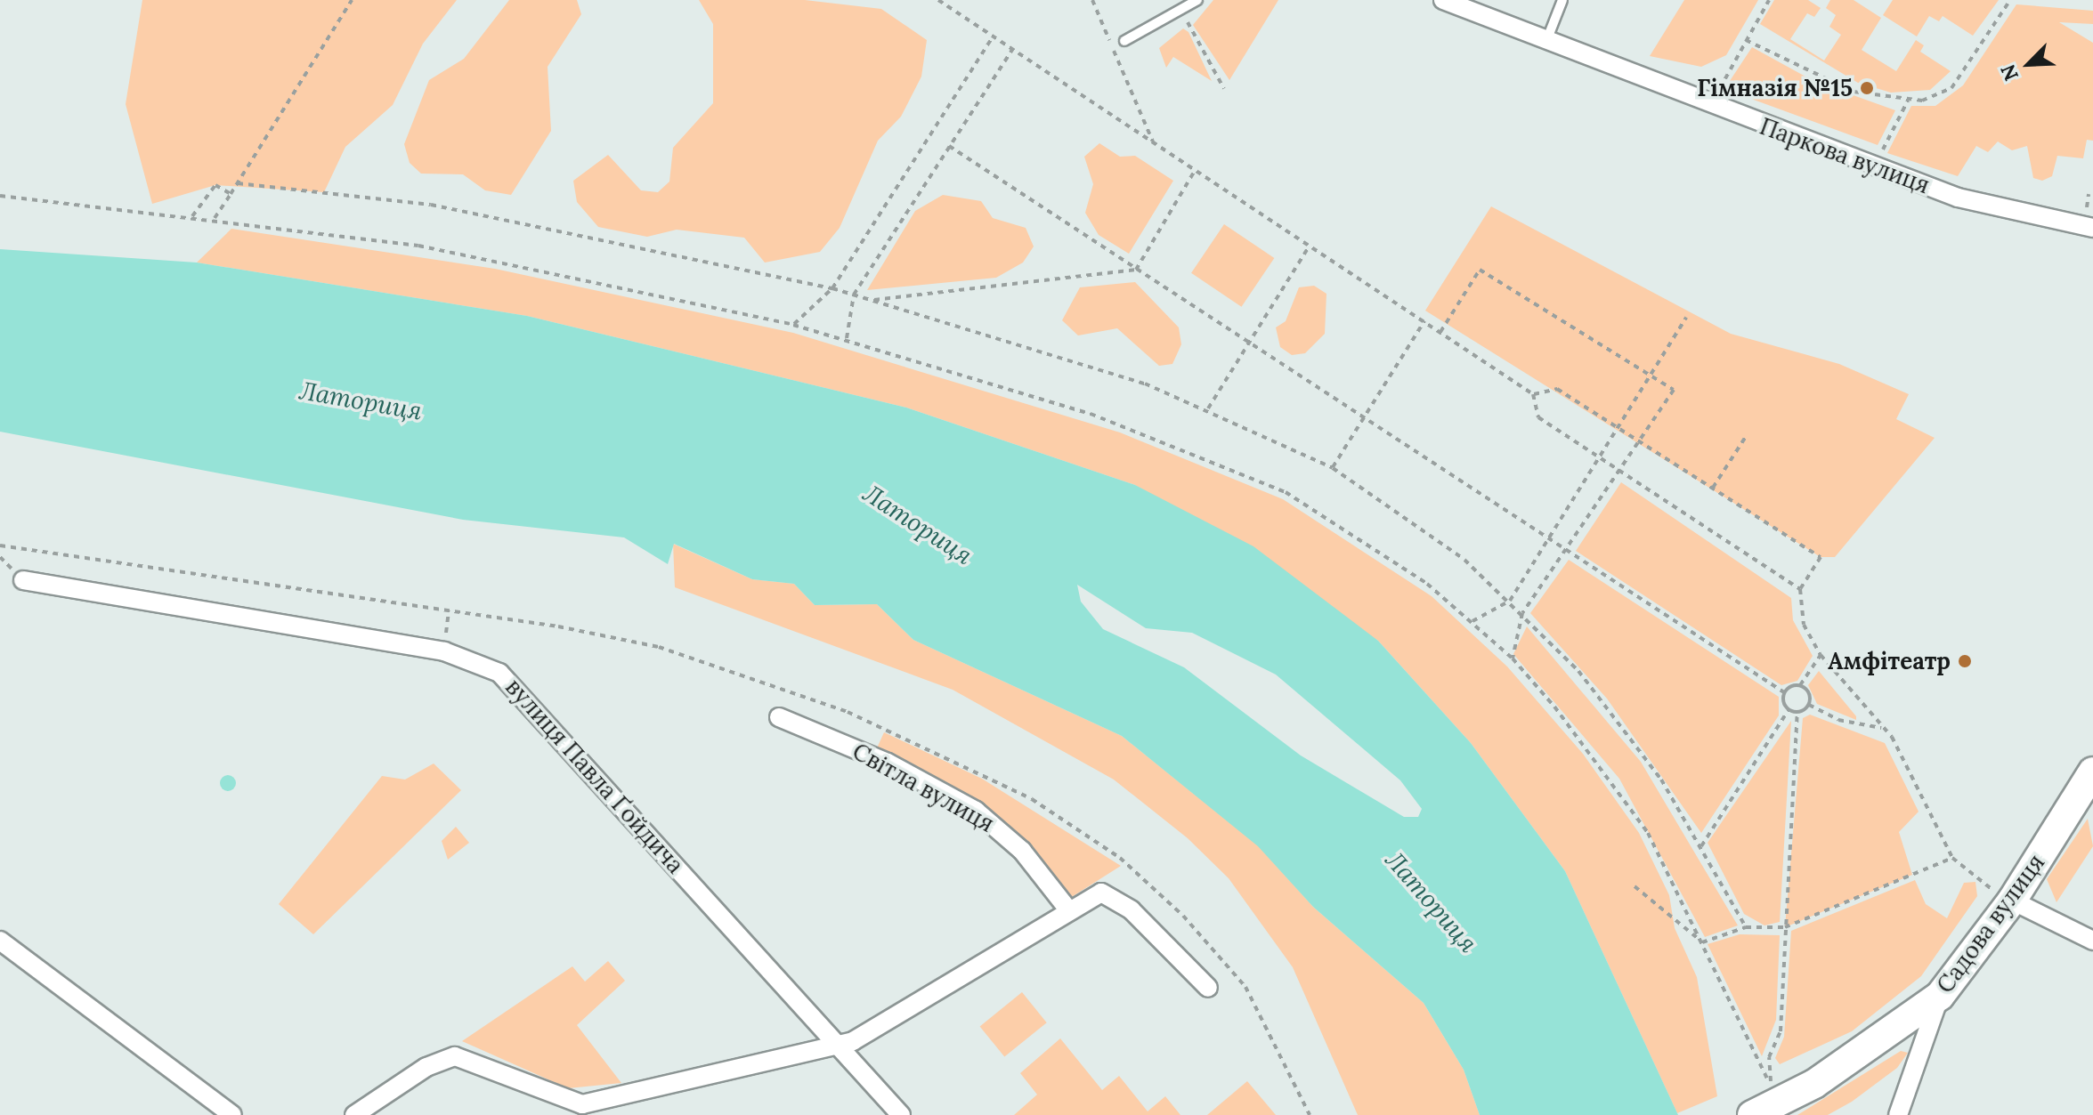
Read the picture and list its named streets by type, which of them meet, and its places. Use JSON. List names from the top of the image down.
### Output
{
  "streets": {
    "main road": ["Садова вулиця"],
    "street": ["Паркова вулиця", "вулиця Павла Ґойдича", "Світла вулиця"]
  },
  "water": ["Латориця"],
  "places": ["Гімназія №15", "Амфітеатр"],
  "north": "bottom left"
}
